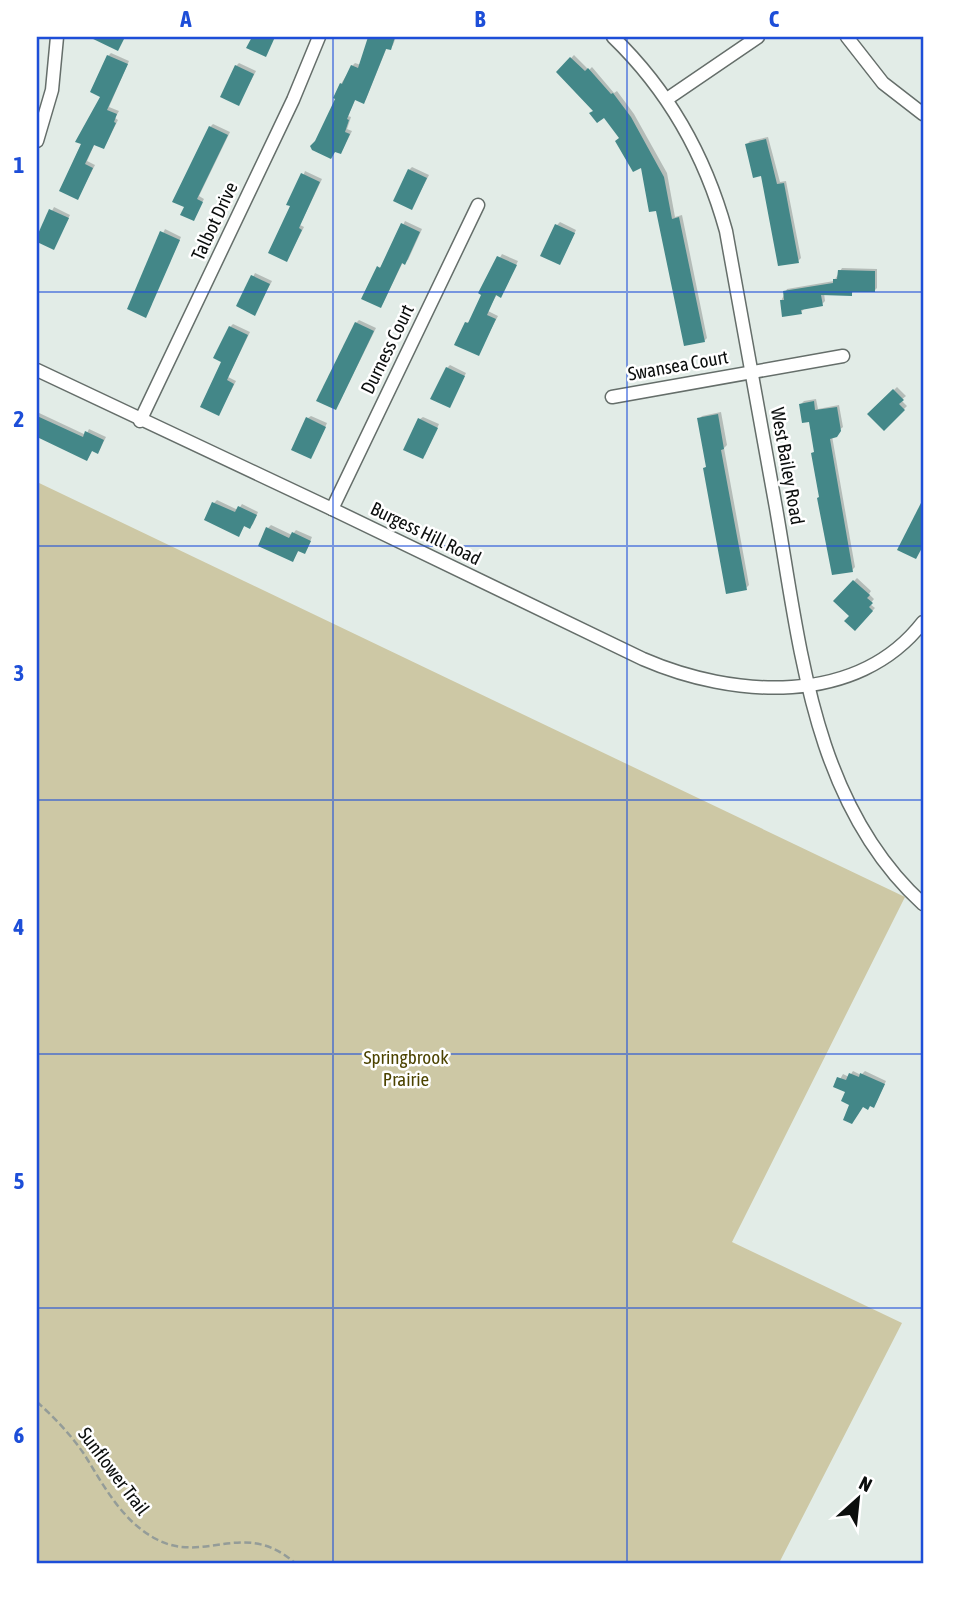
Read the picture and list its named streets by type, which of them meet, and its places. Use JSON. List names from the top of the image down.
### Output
{
  "streets": {
    "street": [
      "Talbot Drive",
      "Durness Court",
      "Swansea Court",
      "West Bailey Road",
      "Burgess Hill Road"
    ],
    "path": ["Sunflower Trail"]
  },
  "crossings": [
    ["Talbot Drive", "Burgess Hill Road"],
    ["Durness Court", "Burgess Hill Road"],
    ["Swansea Court", "West Bailey Road"],
    ["West Bailey Road", "Burgess Hill Road"]
  ],
  "parks": ["Springbrook Prairie"],
  "north": "top right",
  "grid": {
    "columns": ["A", "B", "C"],
    "rows": [
      "1",
      "2",
      "3",
      "4",
      "5",
      "6"
    ]
  }
}
